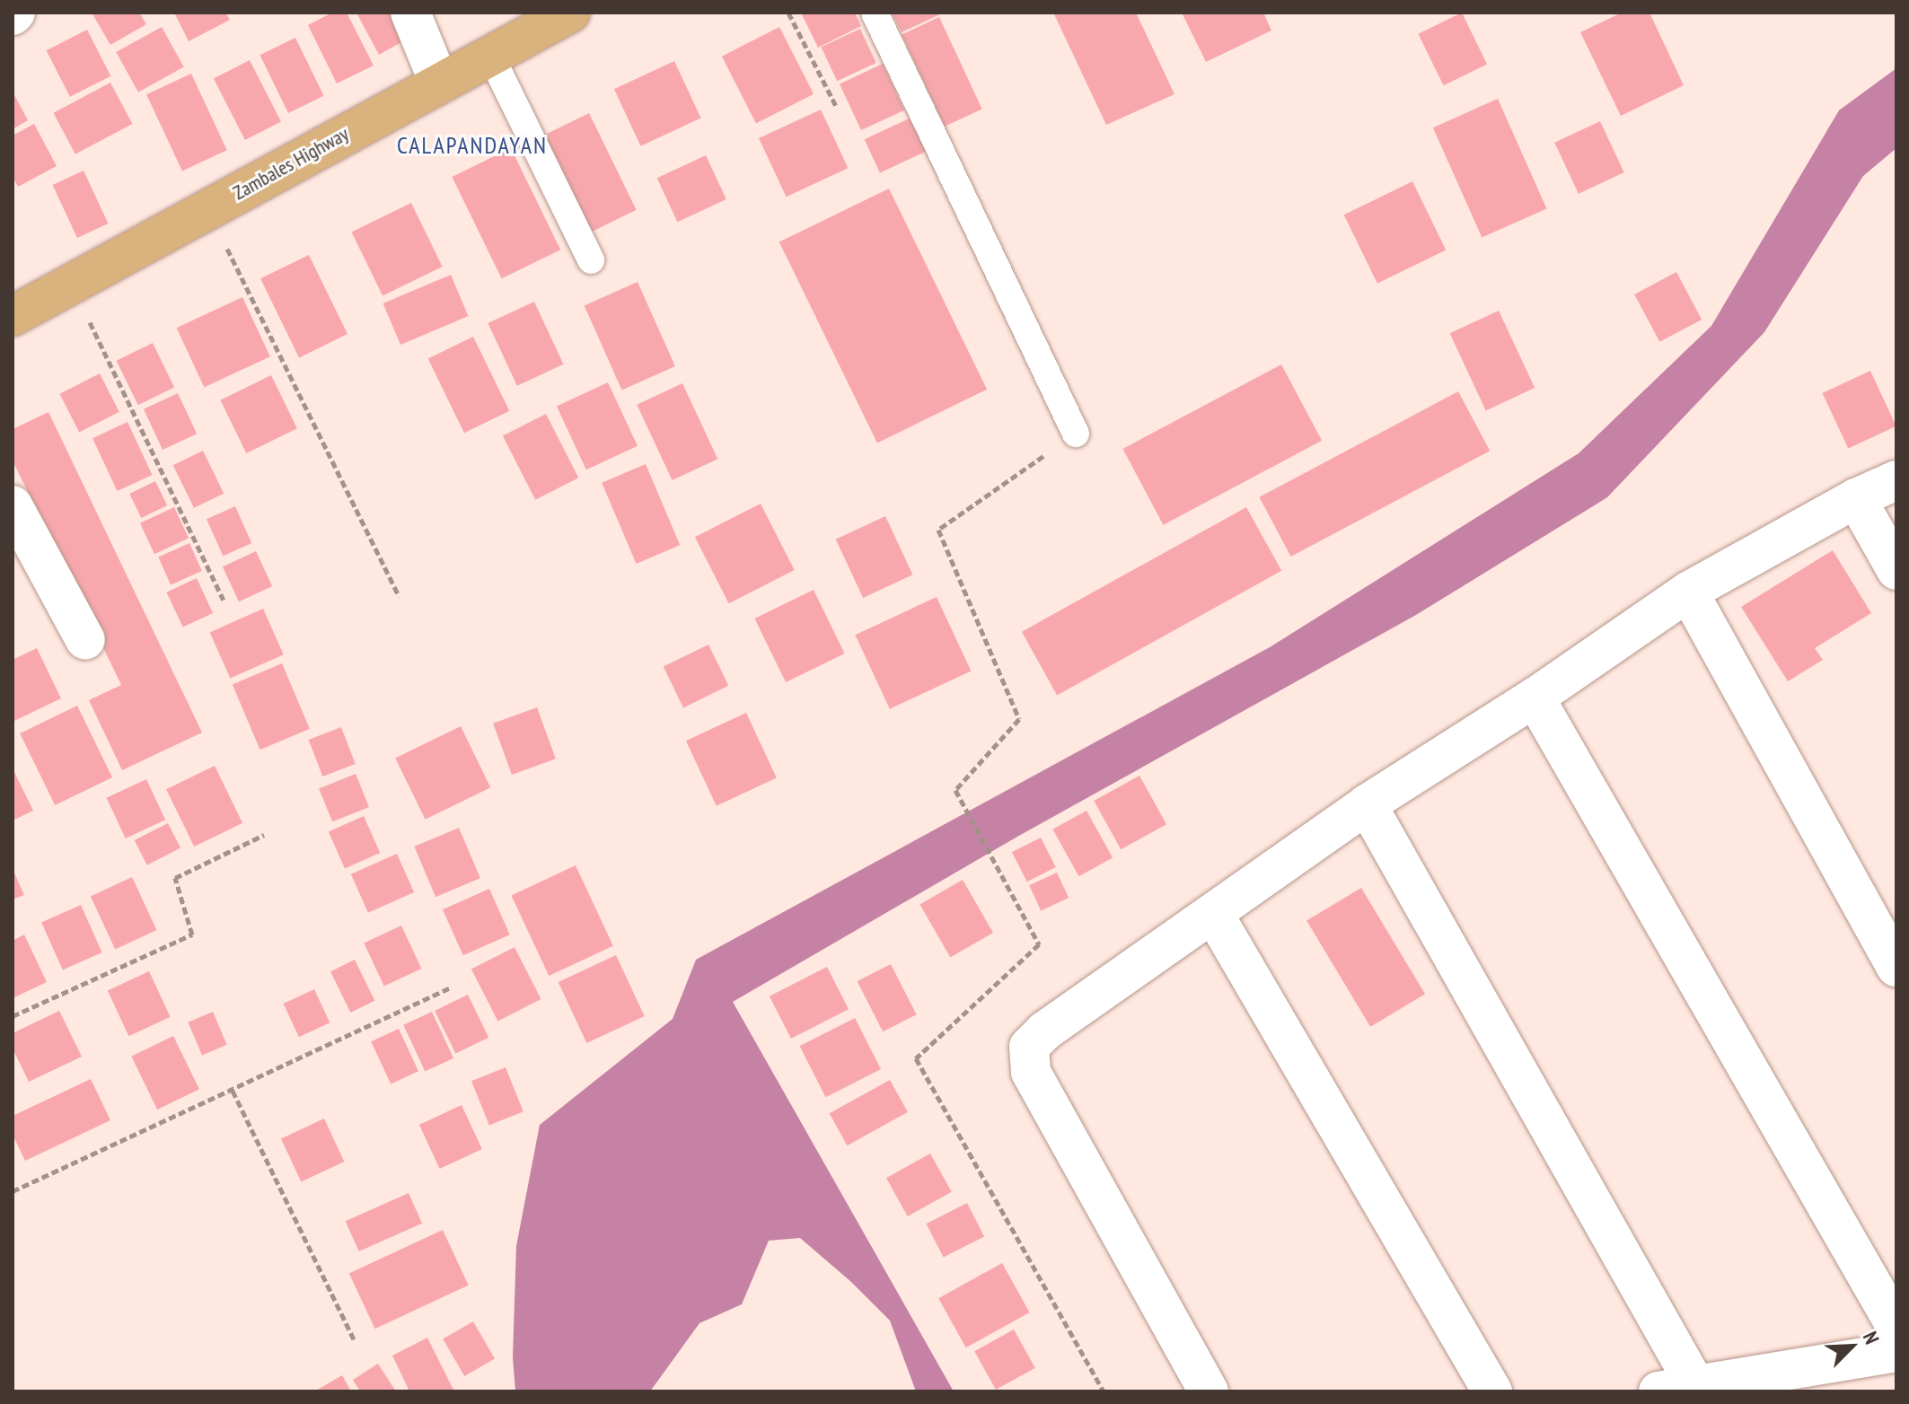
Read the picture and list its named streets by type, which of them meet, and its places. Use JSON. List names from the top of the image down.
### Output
{
  "streets": {
    "main road": ["Zambales Highway"]
  },
  "districts": ["CALAPANDAYAN"],
  "north": "top right"
}
